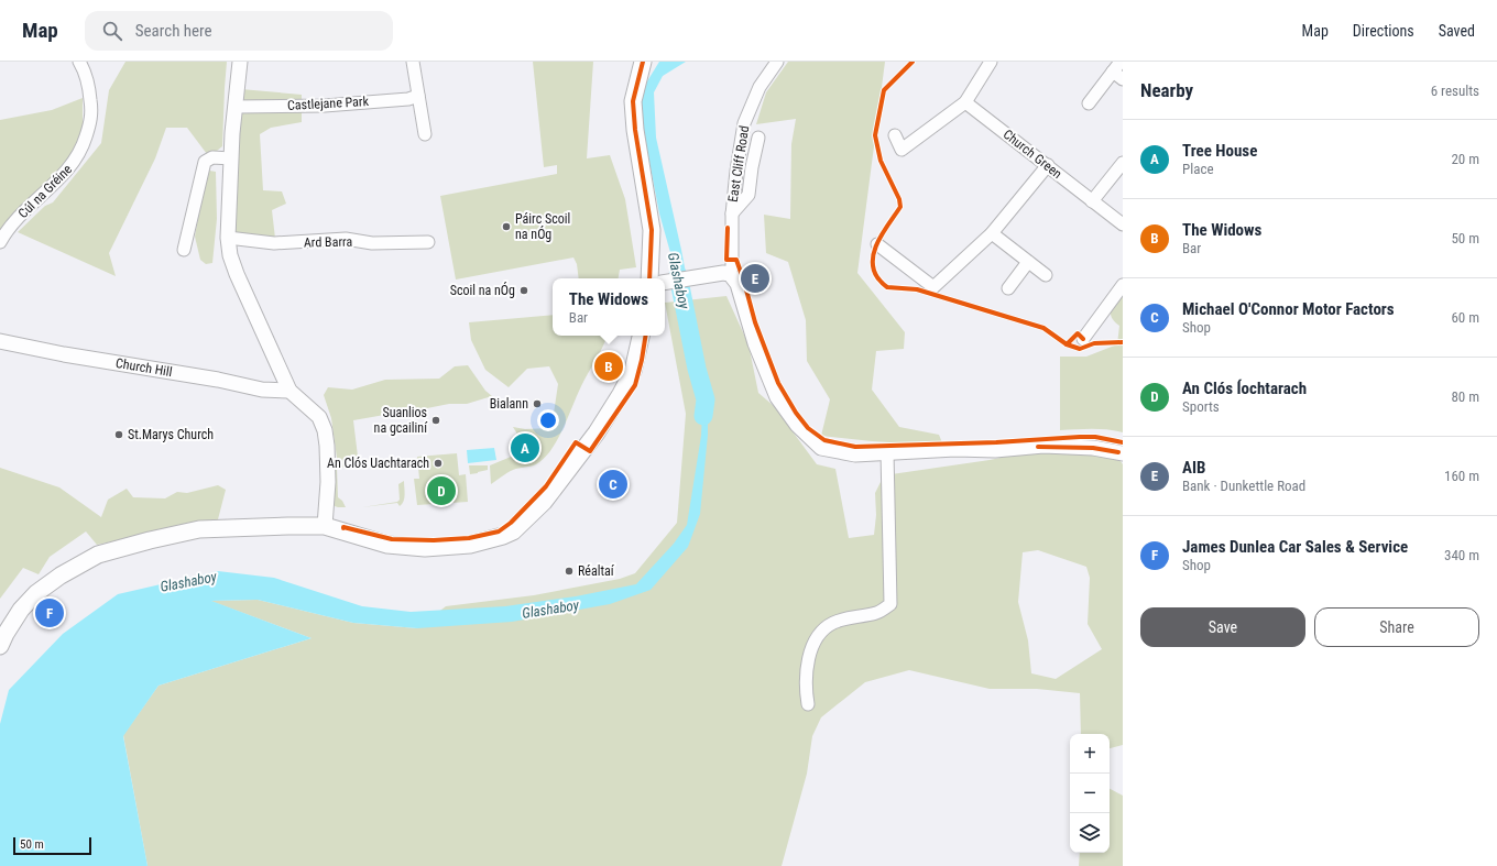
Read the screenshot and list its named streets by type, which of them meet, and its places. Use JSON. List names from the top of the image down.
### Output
{
  "streets": {
    "street": [
      "Castlejane Park",
      "Church Green",
      "East Cliff Road",
      "Cúl na Gréine",
      "Ard Barra",
      "Church Hill"
    ]
  },
  "water": ["Glashaboy"],
  "places": [
    "Páirc Scoil na nÓg",
    "Scoil na nÓg",
    "Bialann",
    "Suanlios na gcailiní",
    "St.Marys Church",
    "An Clós Uachtarach",
    "Réaltaí"
  ],
  "scale_bar": "50 m",
  "page": {
    "header": "Map",
    "search": "Search here",
    "nav": ["Map", "Directions", "Saved"],
    "heading": ["Nearby", "6 results"],
    "list": [
      {
        "mark": "A",
        "name": "Tree House",
        "note": "Place",
        "value": "20 m"
      },
      {
        "mark": "B",
        "name": "The Widows",
        "note": "Bar",
        "value": "50 m"
      },
      {
        "mark": "C",
        "name": "Michael O'Connor Motor Factors",
        "note": "Shop",
        "value": "60 m"
      },
      {
        "mark": "D",
        "name": "An Clós Íochtarach",
        "note": "Sports",
        "value": "80 m"
      },
      {
        "mark": "E",
        "name": "AIB",
        "note": "Bank · Dunkettle Road",
        "value": "160 m"
      },
      {
        "mark": "F",
        "name": "James Dunlea Car Sales & Service",
        "note": "Shop",
        "value": "340 m"
      }
    ],
    "pins": [
      "E",
      "B",
      "A",
      "C",
      "D",
      "F"
    ],
    "popup": ["The Widows", "Bar"],
    "buttons": ["Save", "Share"],
    "map_buttons": ["+", "−"],
    "scale": "50 m"
  }
}
